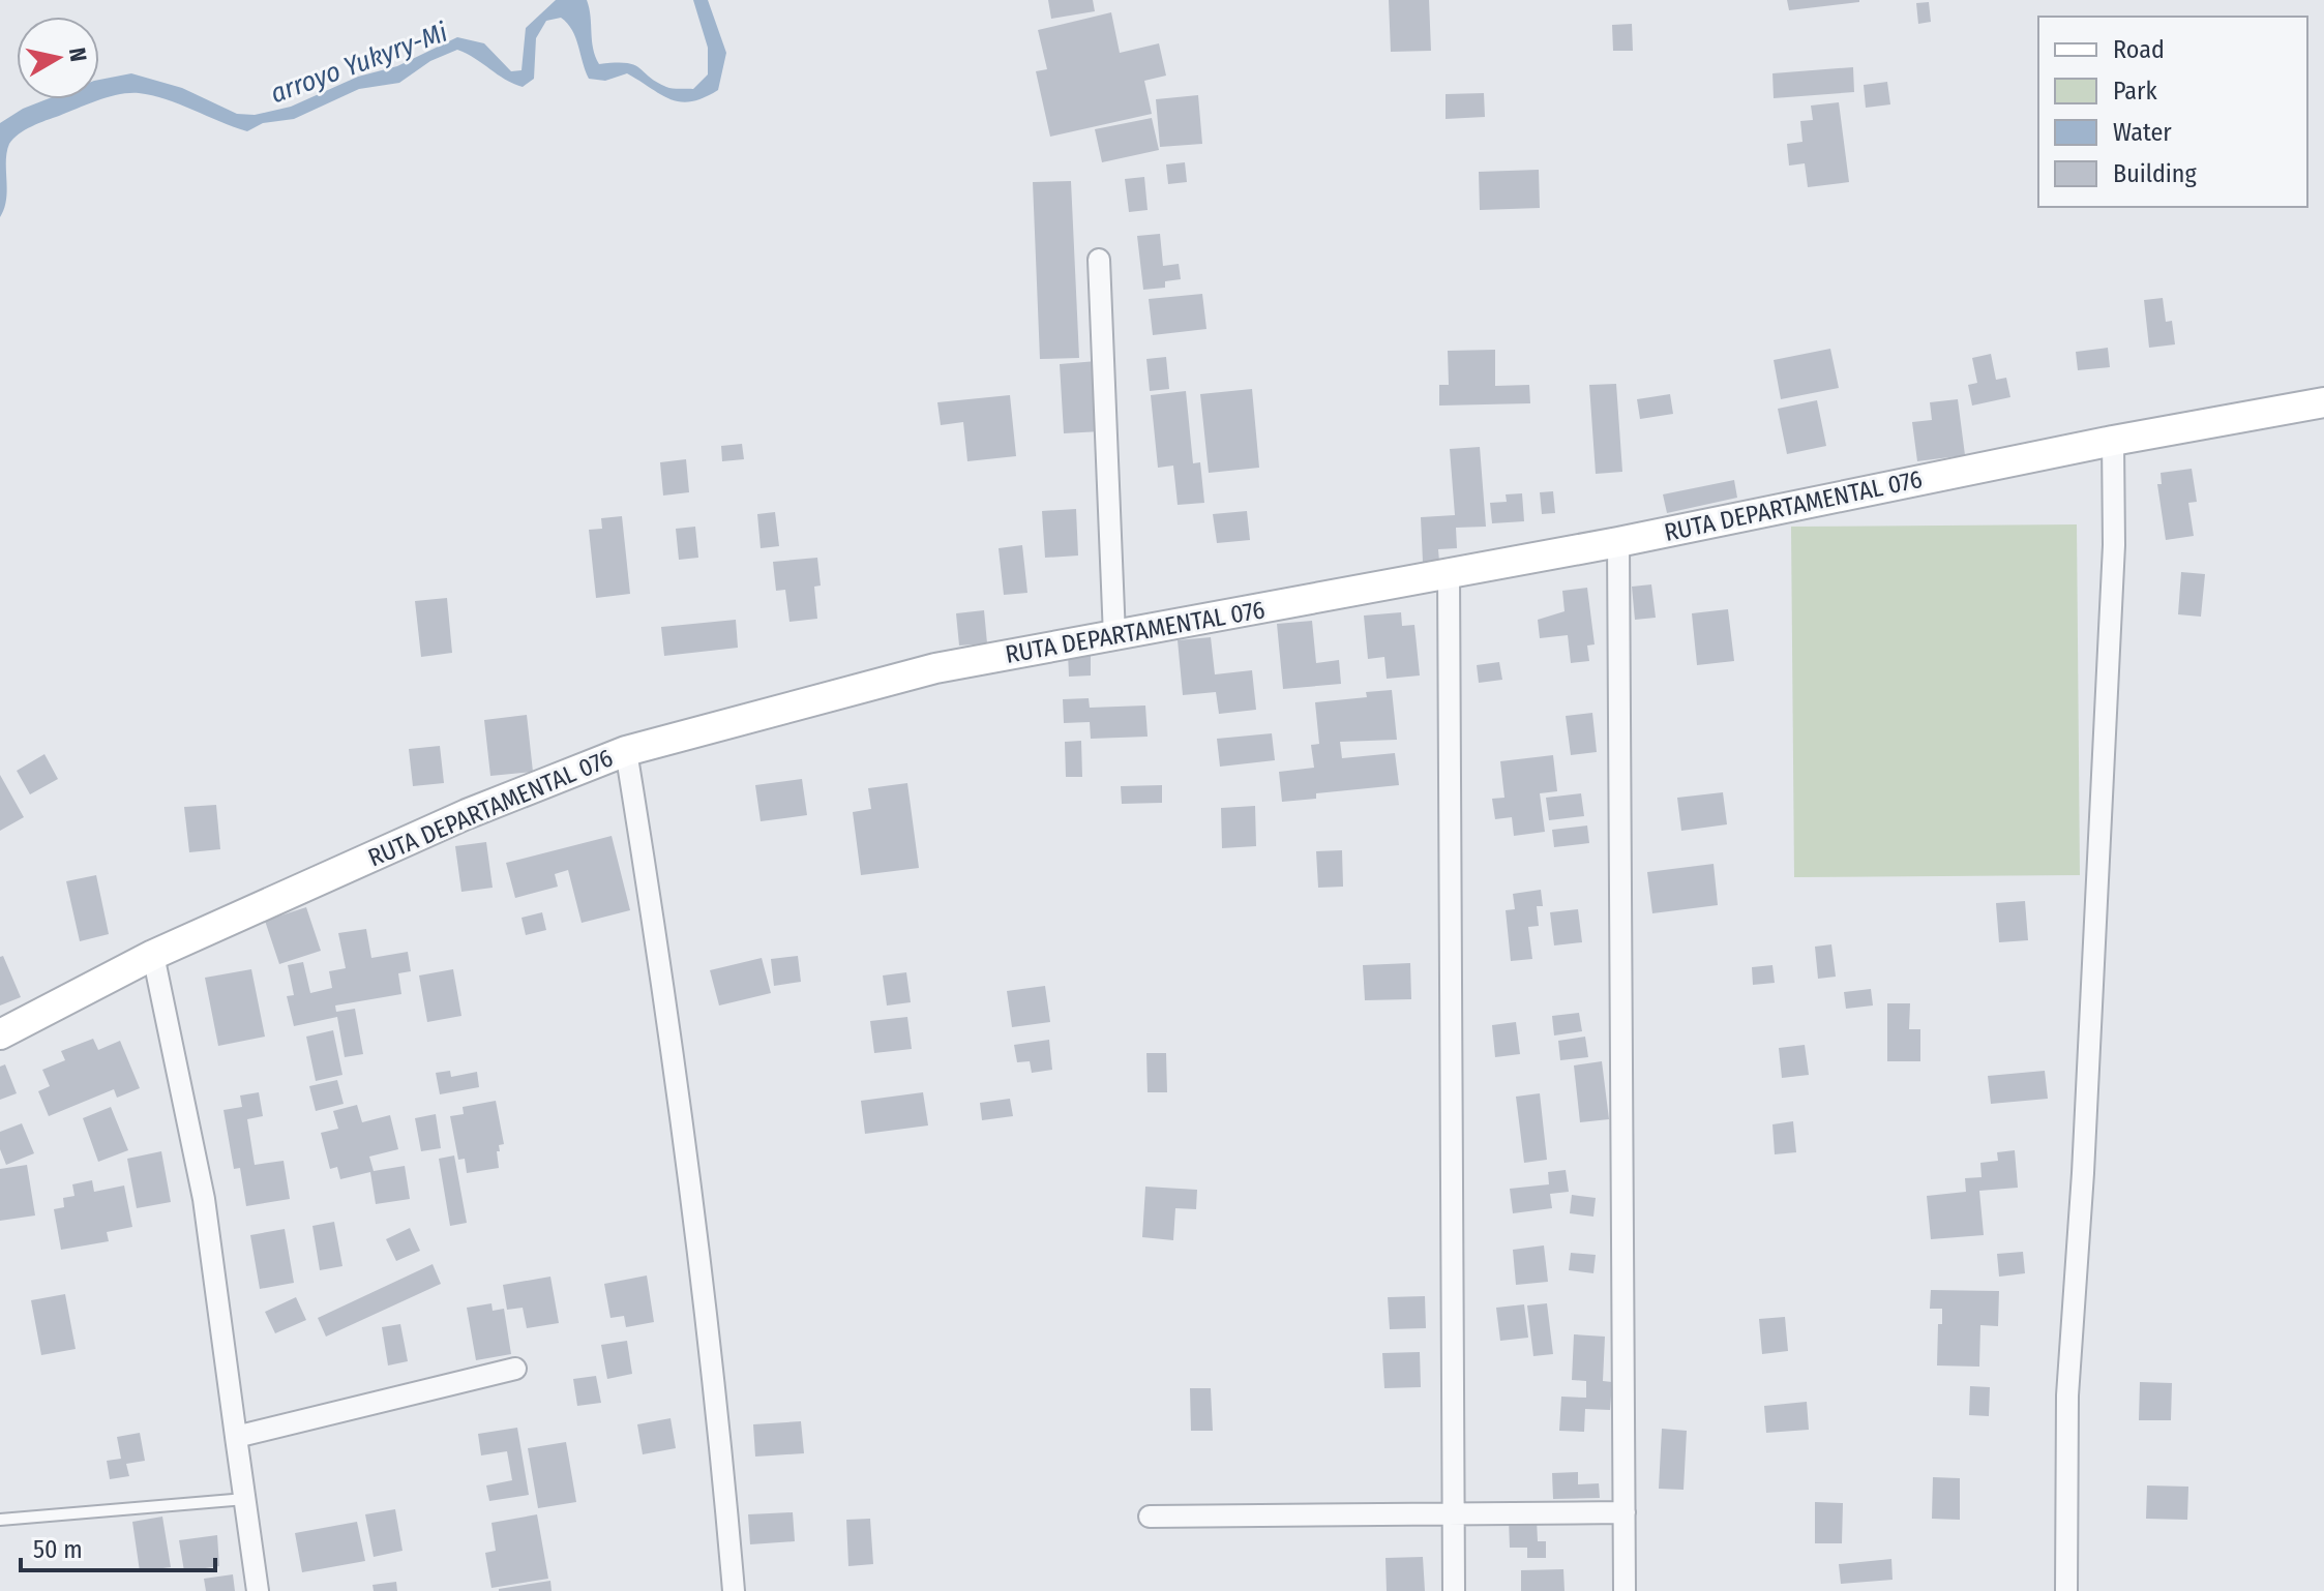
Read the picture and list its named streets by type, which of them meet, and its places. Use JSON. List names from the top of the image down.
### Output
{
  "streets": {
    "main road": ["RUTA DEPARTAMENTAL 076"]
  },
  "water": ["arroyo Yukyry-Mi"],
  "legend": [
    "Road",
    "Park",
    "Water",
    "Building"
  ],
  "scale_bar": "50 m",
  "north": "right"
}
